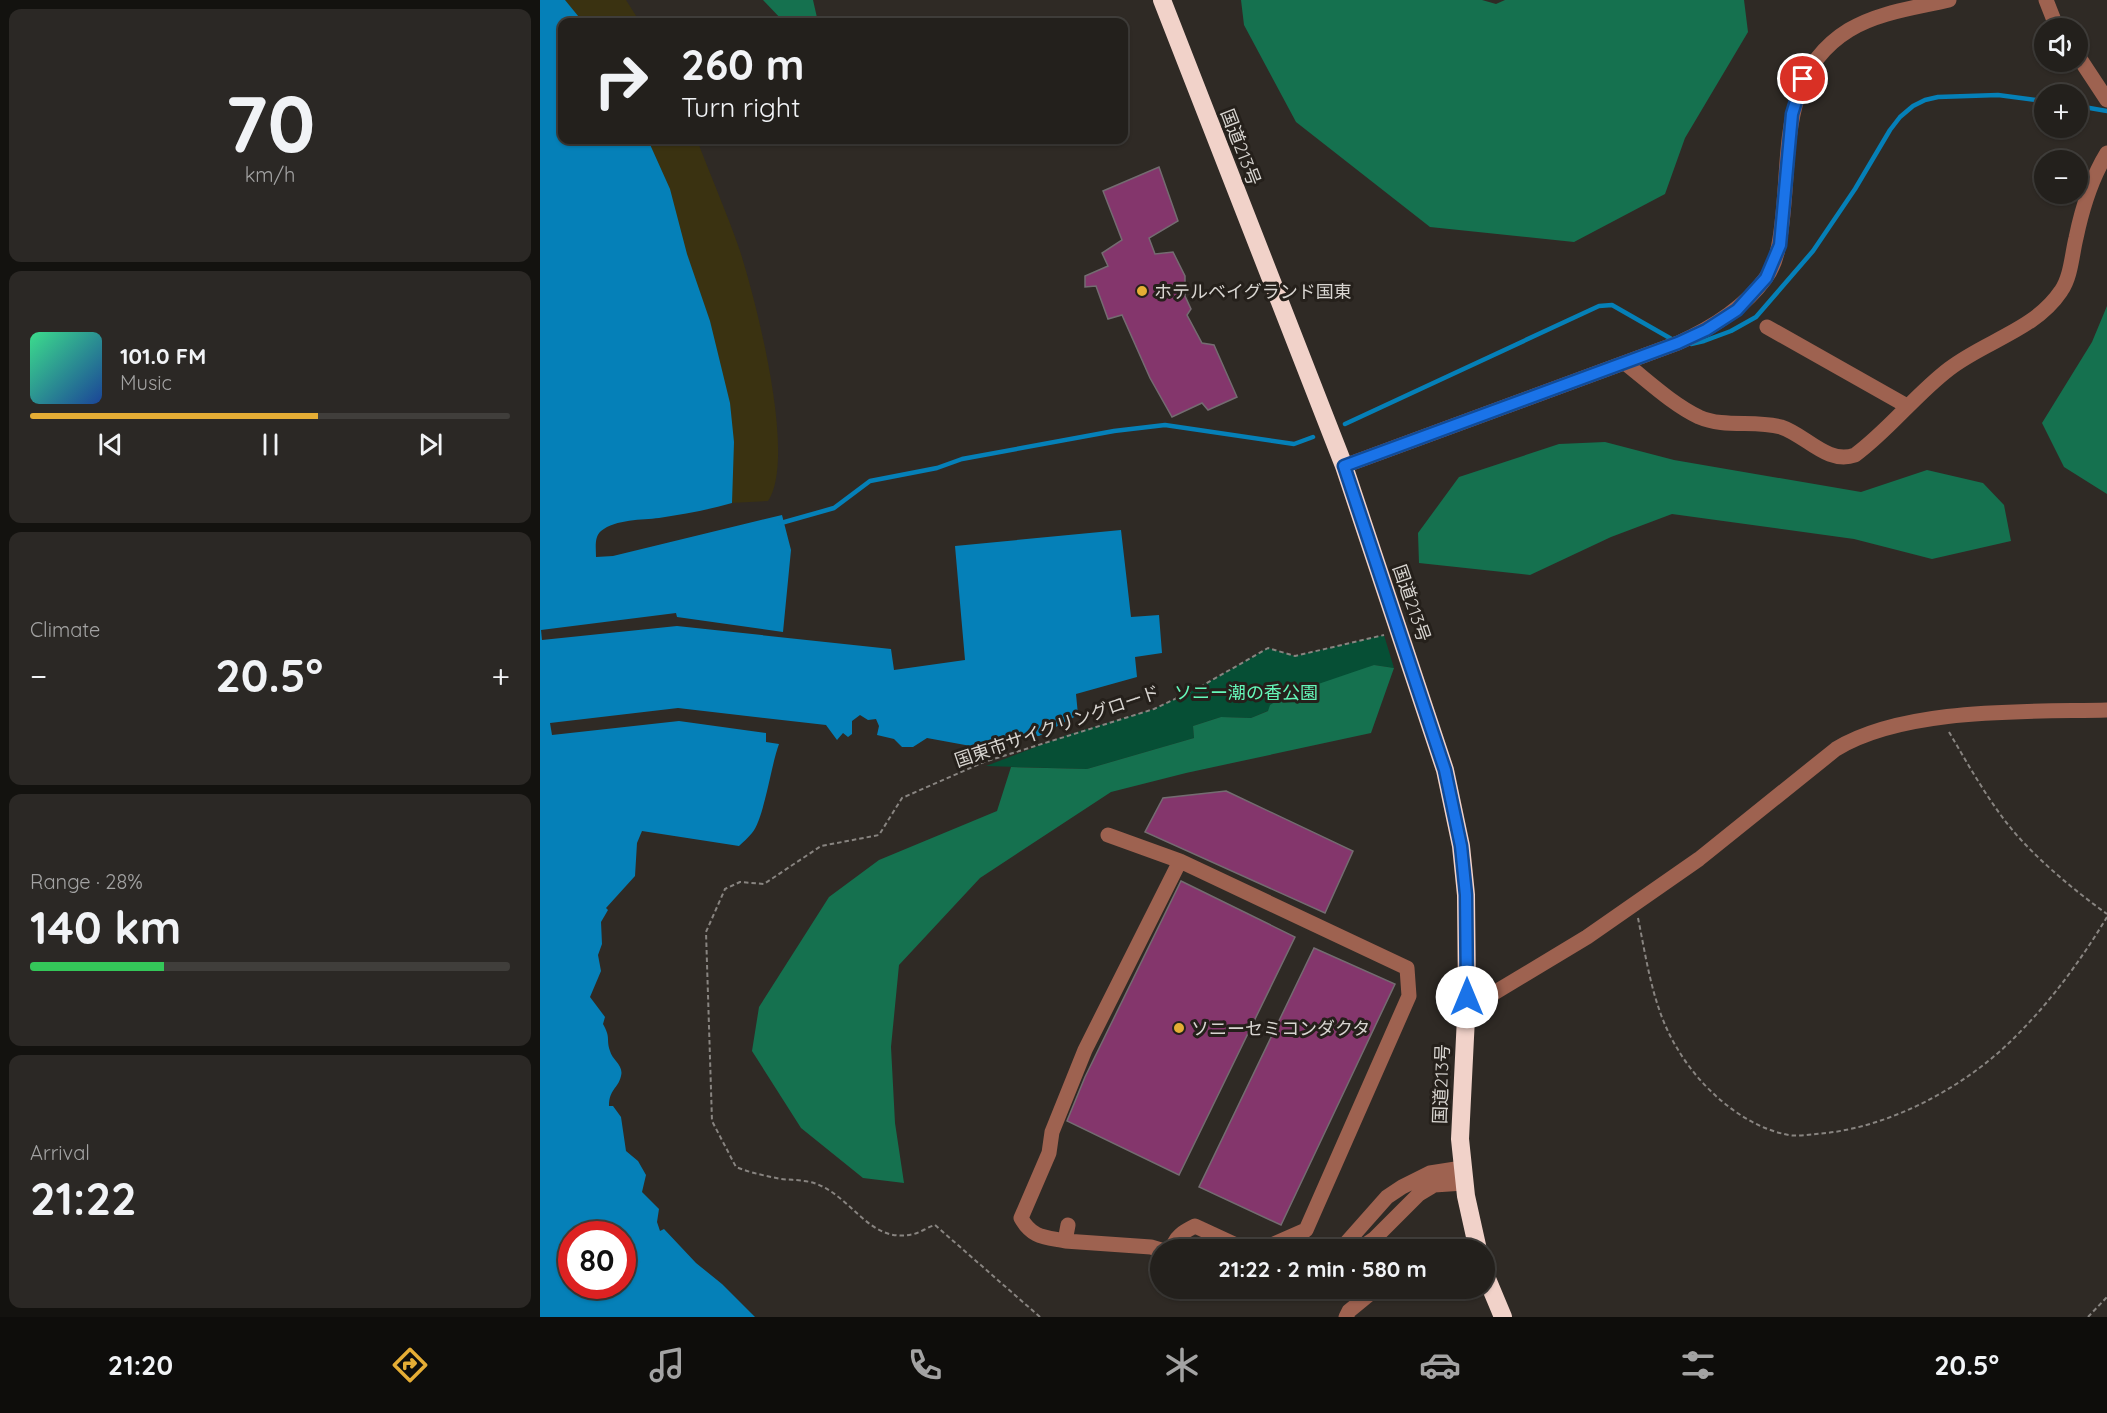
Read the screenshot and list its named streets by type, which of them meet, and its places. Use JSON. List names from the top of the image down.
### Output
{
  "streets": {
    "highway": ["国道213号"],
    "path": ["国東市サイクリングロード"]
  },
  "parks": ["ソニー潮の香公園"],
  "places": ["ホテルベイグランド国東", "ソニーセミコンダクタ"],
  "page": {
    "tile": [
      ["70", "km/h"],
      "Climate",
      ["Range · 28%", "140 km"],
      ["Arrival", "21:22"]
    ],
    "map_buttons": ["+", "−"],
    "turn": ["260 m", "Turn right"],
    "song": ["101.0 FM", "Music"],
    "heat": ["−", "20.5°", "+"],
    "limit": "80",
    "trip": "21:22 · 2 min · 580 m",
    "tabs": ["21:20", "20.5°"]
  }
}
